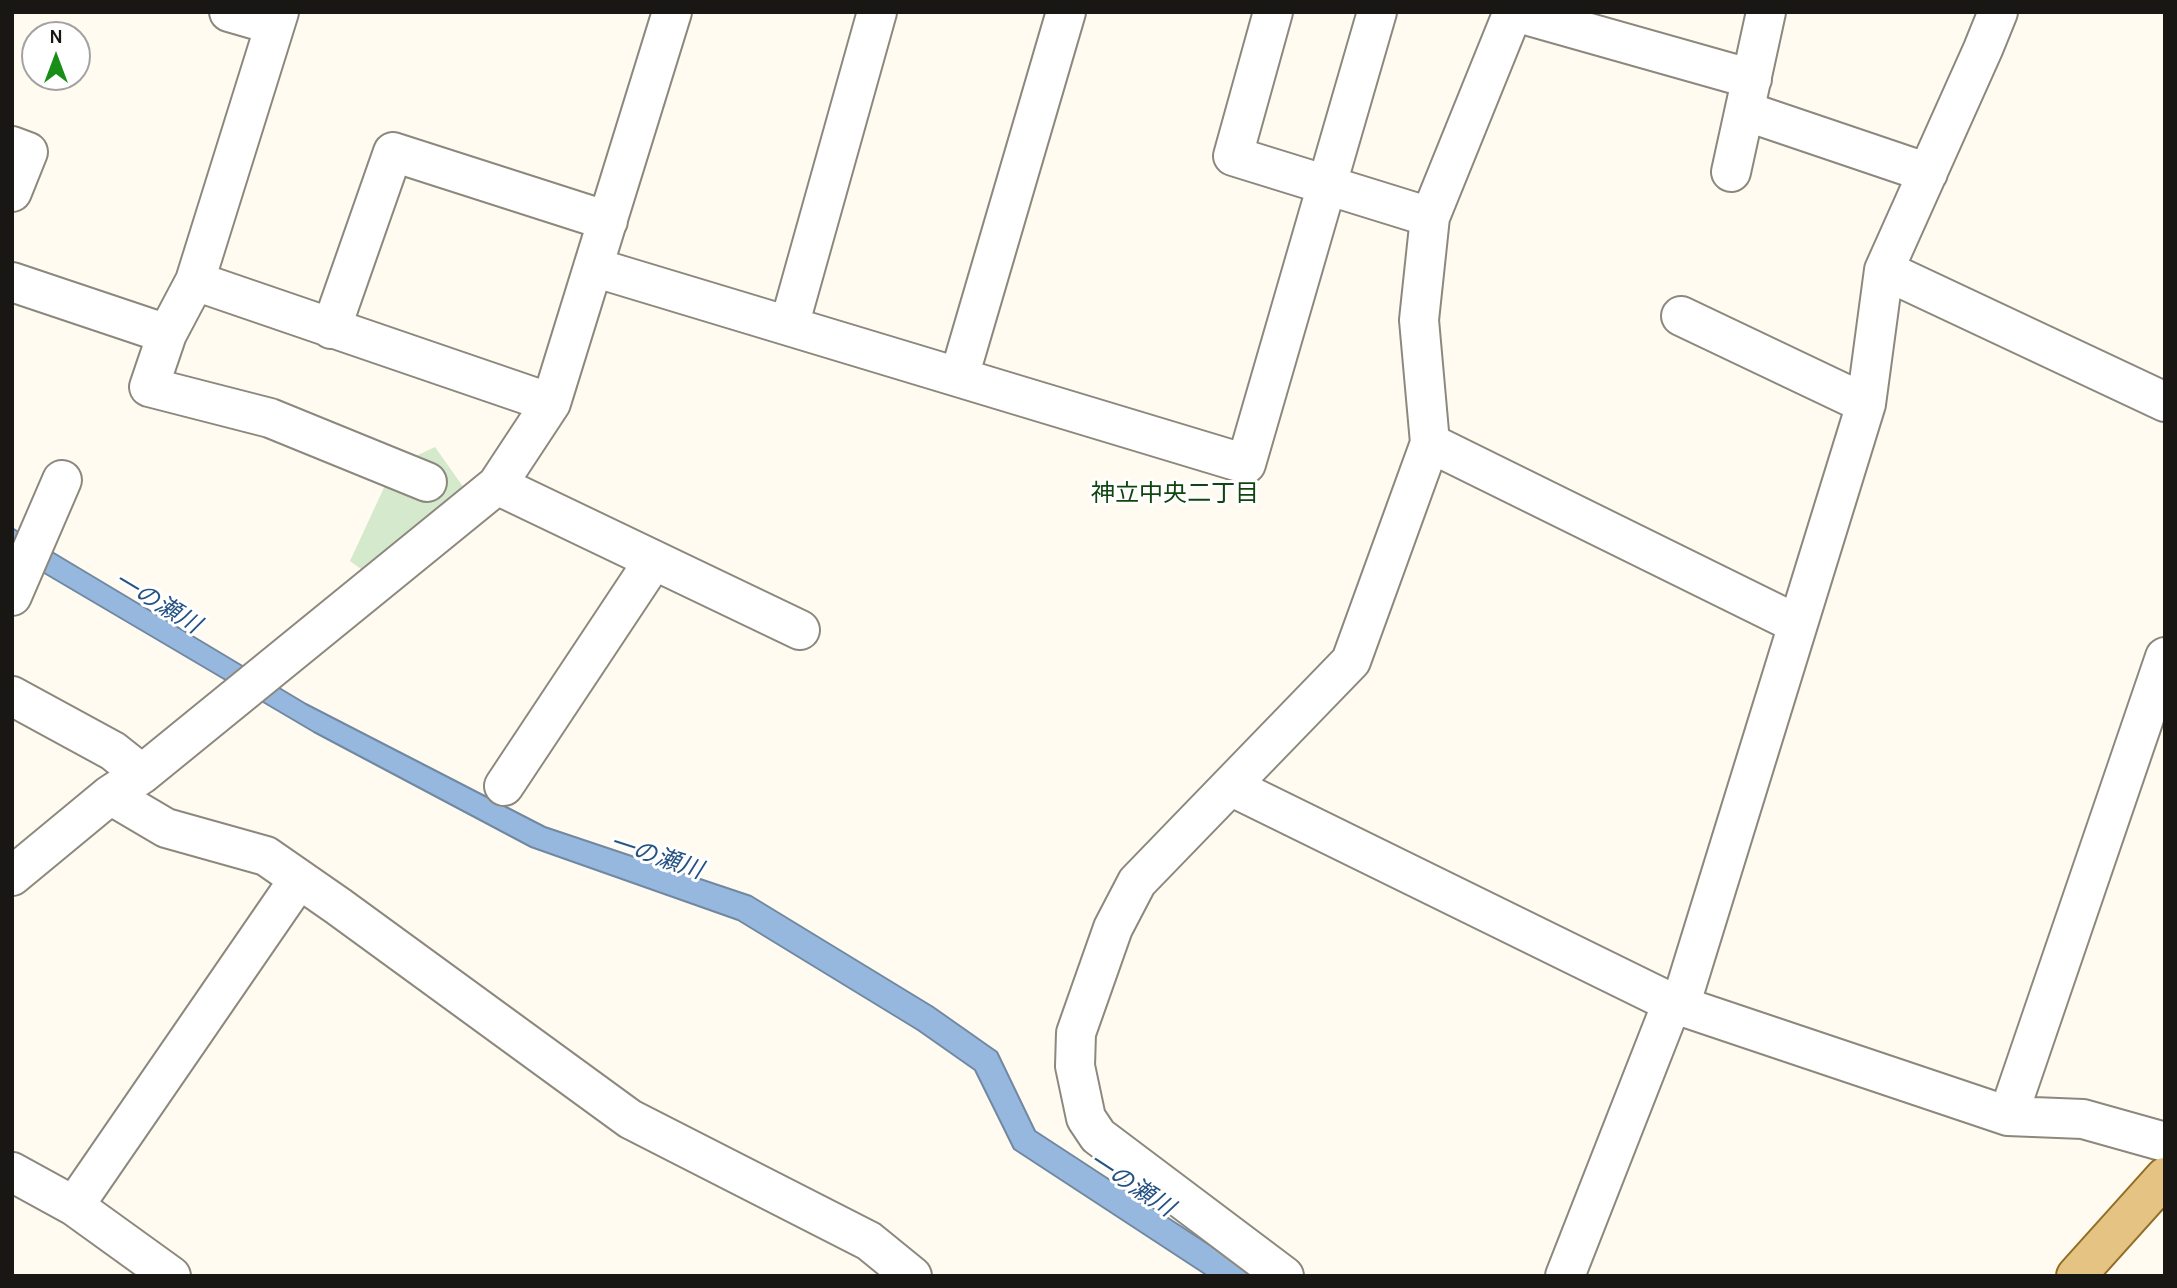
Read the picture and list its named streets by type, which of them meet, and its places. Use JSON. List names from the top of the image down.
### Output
{
  "districts": ["神立中央二丁目"],
  "water": ["一の瀬川"],
  "north": "top"
}
